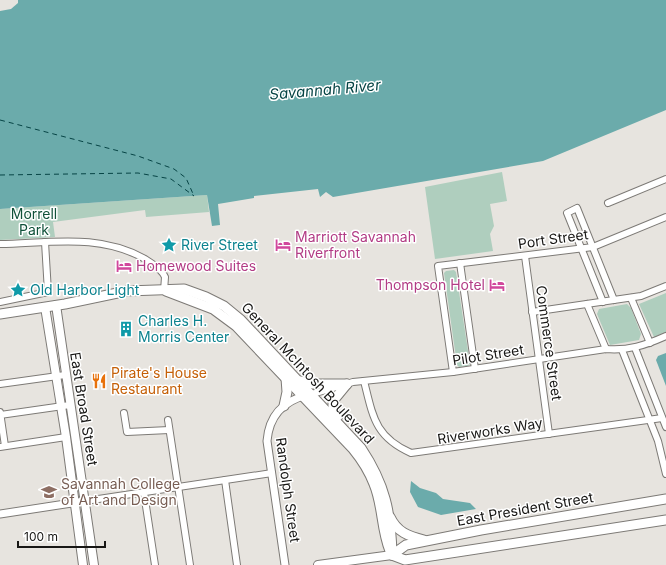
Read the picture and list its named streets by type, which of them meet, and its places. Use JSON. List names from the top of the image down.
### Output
{
  "streets": {
    "main road": ["General McIntosh Boulevard", "East Broad Street", "East President Street"],
    "street": [
      "Port Street",
      "Commerce Street",
      "Pilot Street",
      "Riverworks Way",
      "Randolph Street"
    ]
  },
  "crossings": [
    ["Port Street", "Commerce Street"],
    ["Port Street", "Pilot Street"],
    ["Commerce Street", "Pilot Street"],
    ["Commerce Street", "Riverworks Way"],
    ["Pilot Street", "General McIntosh Boulevard"],
    ["Pilot Street", "Riverworks Way"],
    ["Pilot Street", "Randolph Street"],
    ["General McIntosh Boulevard", "East Broad Street"],
    ["General McIntosh Boulevard", "Randolph Street"],
    ["General McIntosh Boulevard", "East President Street"]
  ],
  "water": ["Savannah River"],
  "parks": ["Morrell Park"],
  "places": {
    "place": ["River Street", "Old Harbor Light"],
    "hotel": ["Marriott Savannah Riverfront", "Homewood Suites", "Thompson Hotel"],
    "building": ["Charles H. Morris Center"],
    "restaurant": ["Pirate's House Restaurant"],
    "school or university": ["Savannah College of Art and Design"]
  },
  "scale_bar": "100 m"
}
